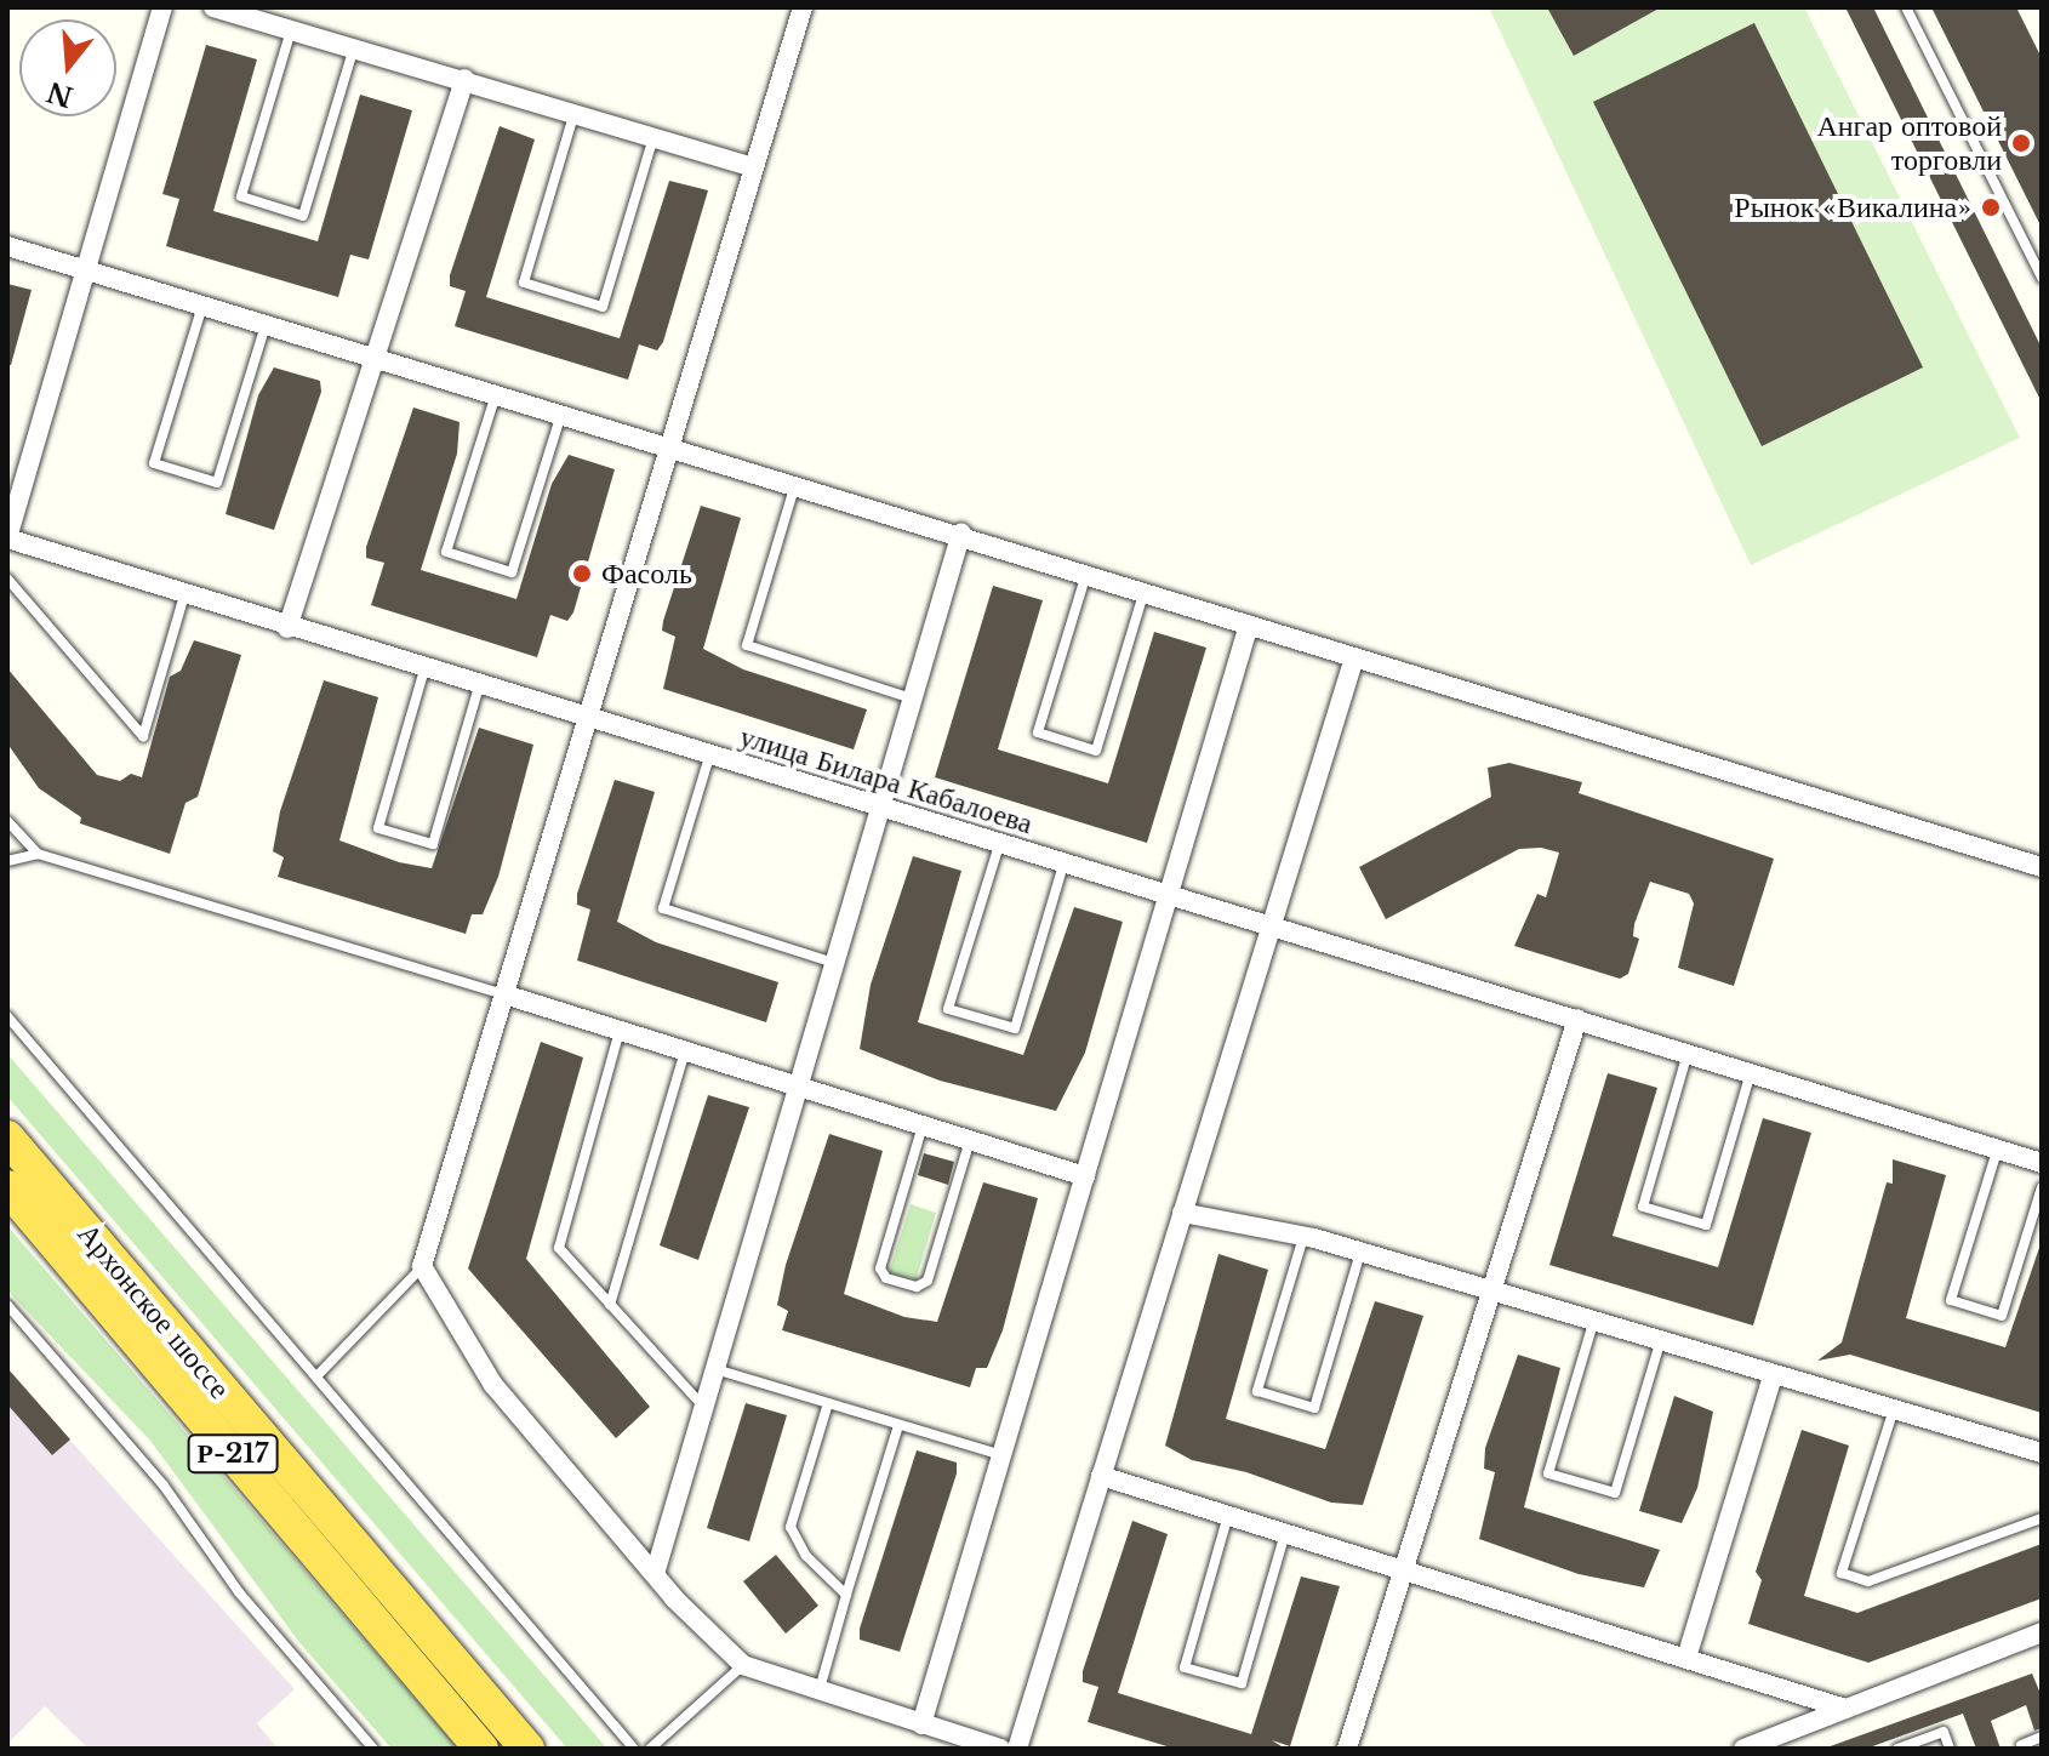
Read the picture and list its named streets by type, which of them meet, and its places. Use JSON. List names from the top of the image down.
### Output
{
  "streets": {
    "highway": ["Архонское шоссе", "Р-217"],
    "street": ["улица Билара Кабалоева"]
  },
  "places": ["Ангар оптовой торговли", "Рынок «Викалина»", "Фасоль"],
  "north": "bottom"
}
